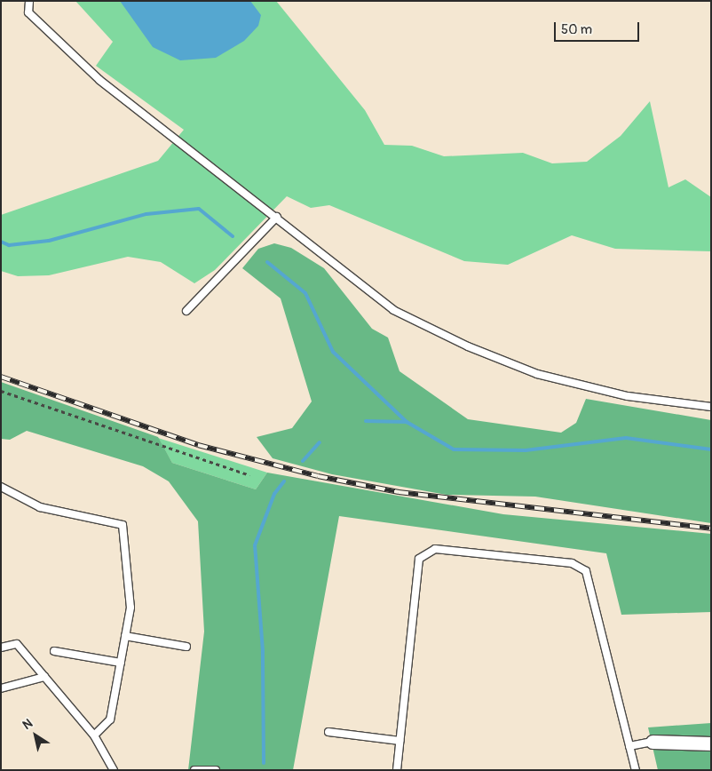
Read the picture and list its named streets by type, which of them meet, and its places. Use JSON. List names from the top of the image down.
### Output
{
  "scale_bar": "50 m",
  "north": "top left"
}
